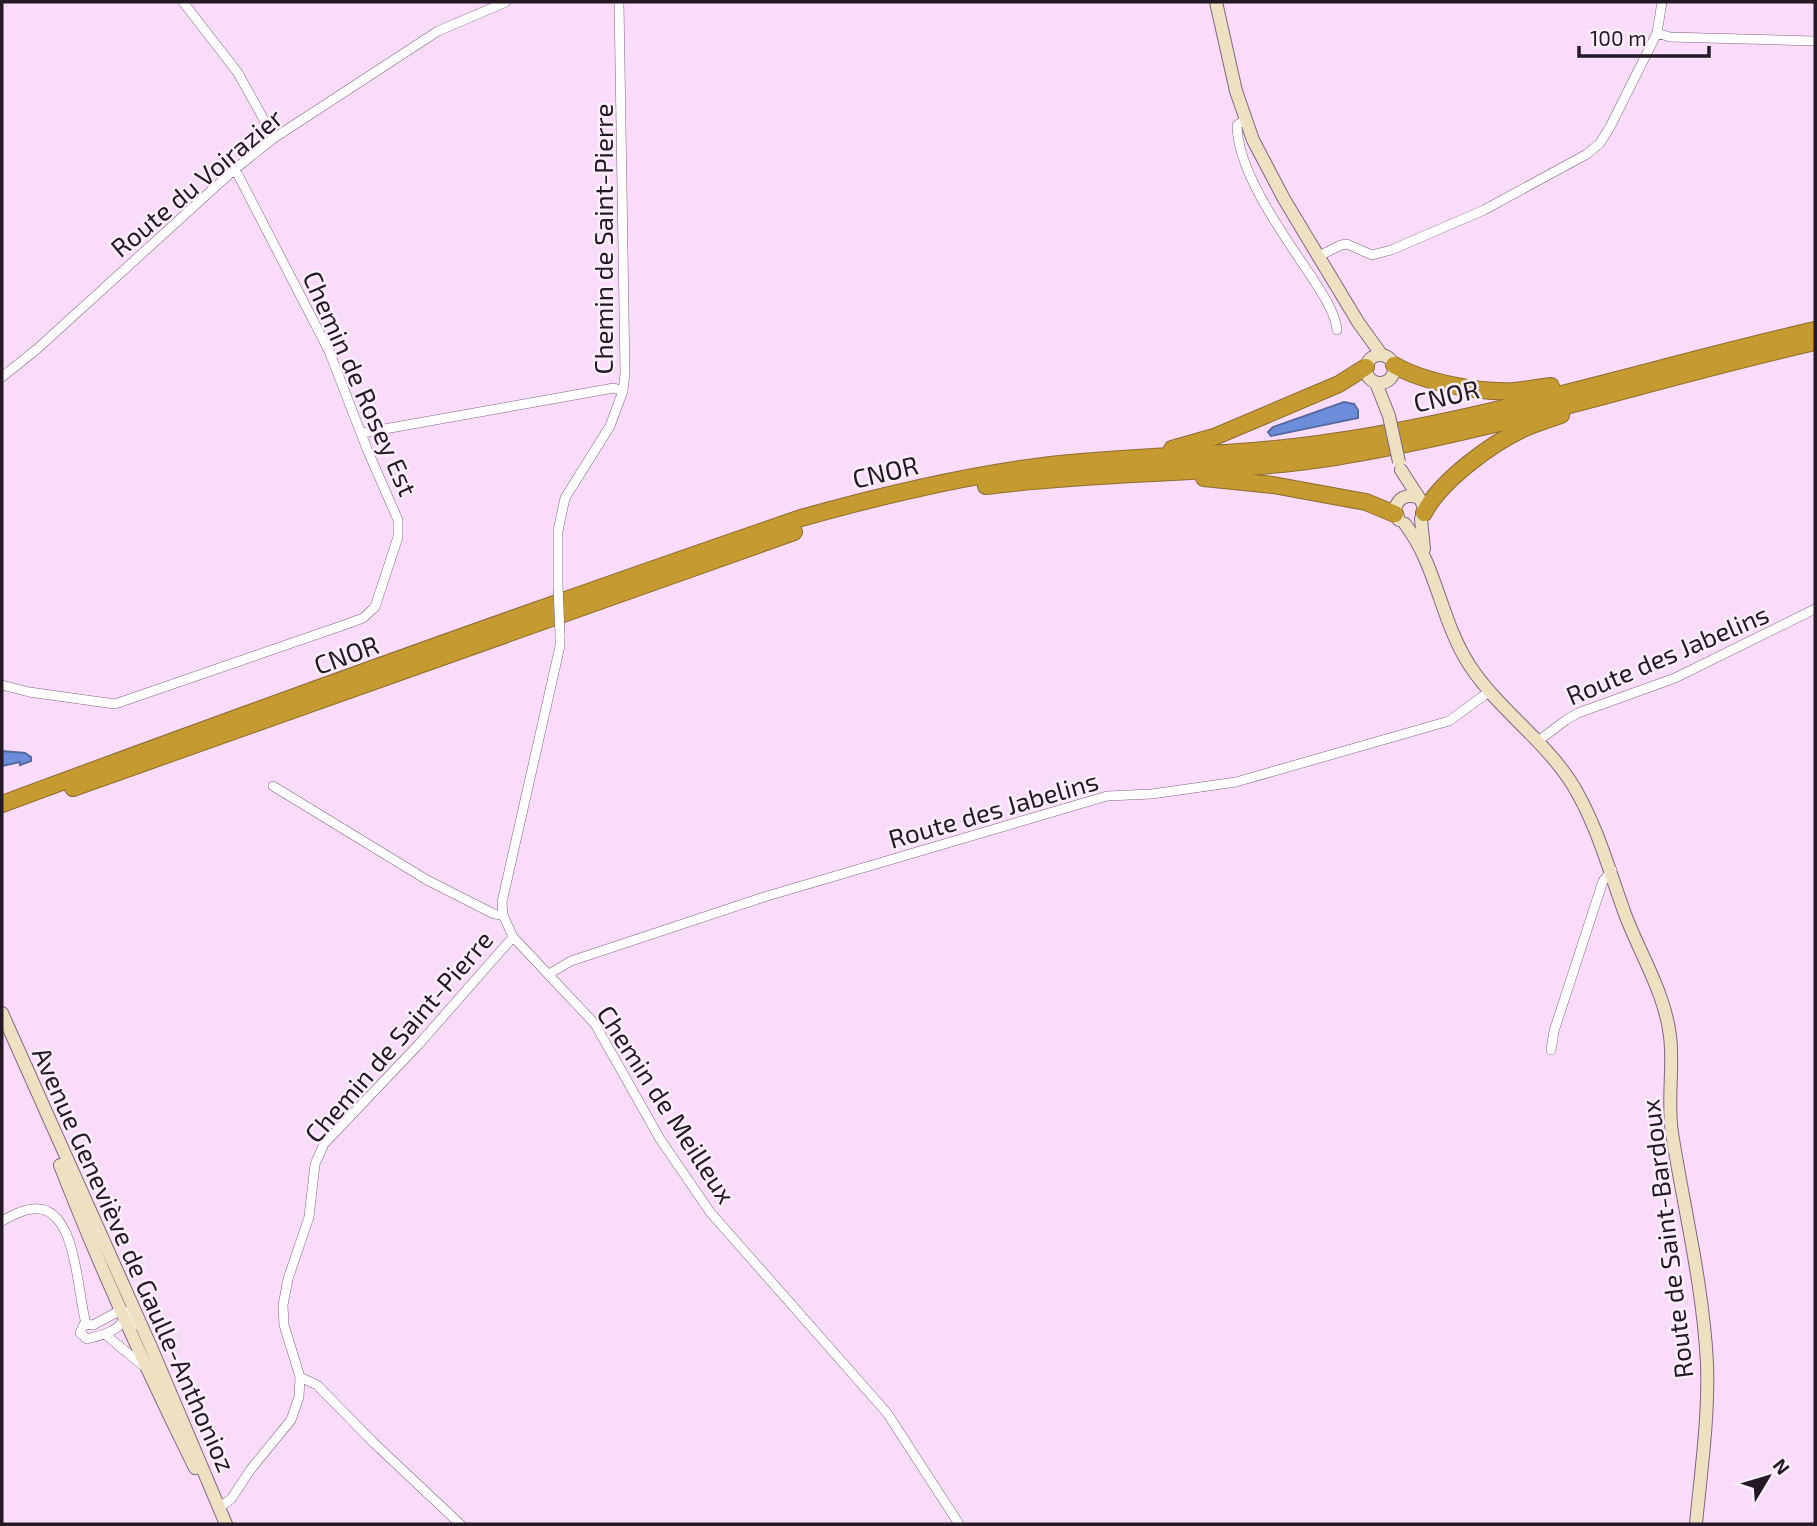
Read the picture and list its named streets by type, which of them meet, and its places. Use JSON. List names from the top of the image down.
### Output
{
  "streets": {
    "highway": ["CNOR"],
    "street": [
      "Route du Voirazier",
      "Chemin de Saint-Pierre",
      "Chemin de Rosey Est",
      "Route des Jabelins",
      "Chemin de Meilleux",
      "Route de Saint-Bardoux",
      "Avenue Geneviève de Gaulle-Anthonioz"
    ]
  },
  "crossings": [
    ["Route du Voirazier", "Chemin de Rosey Est"],
    ["Chemin de Saint-Pierre", "Chemin de Meilleux"],
    ["Chemin de Saint-Pierre", "Avenue Geneviève de Gaulle-Anthonioz"],
    ["Route des Jabelins", "Chemin de Meilleux"],
    ["Route des Jabelins", "Route de Saint-Bardoux"]
  ],
  "scale_bar": "100 m",
  "north": "top right"
}
